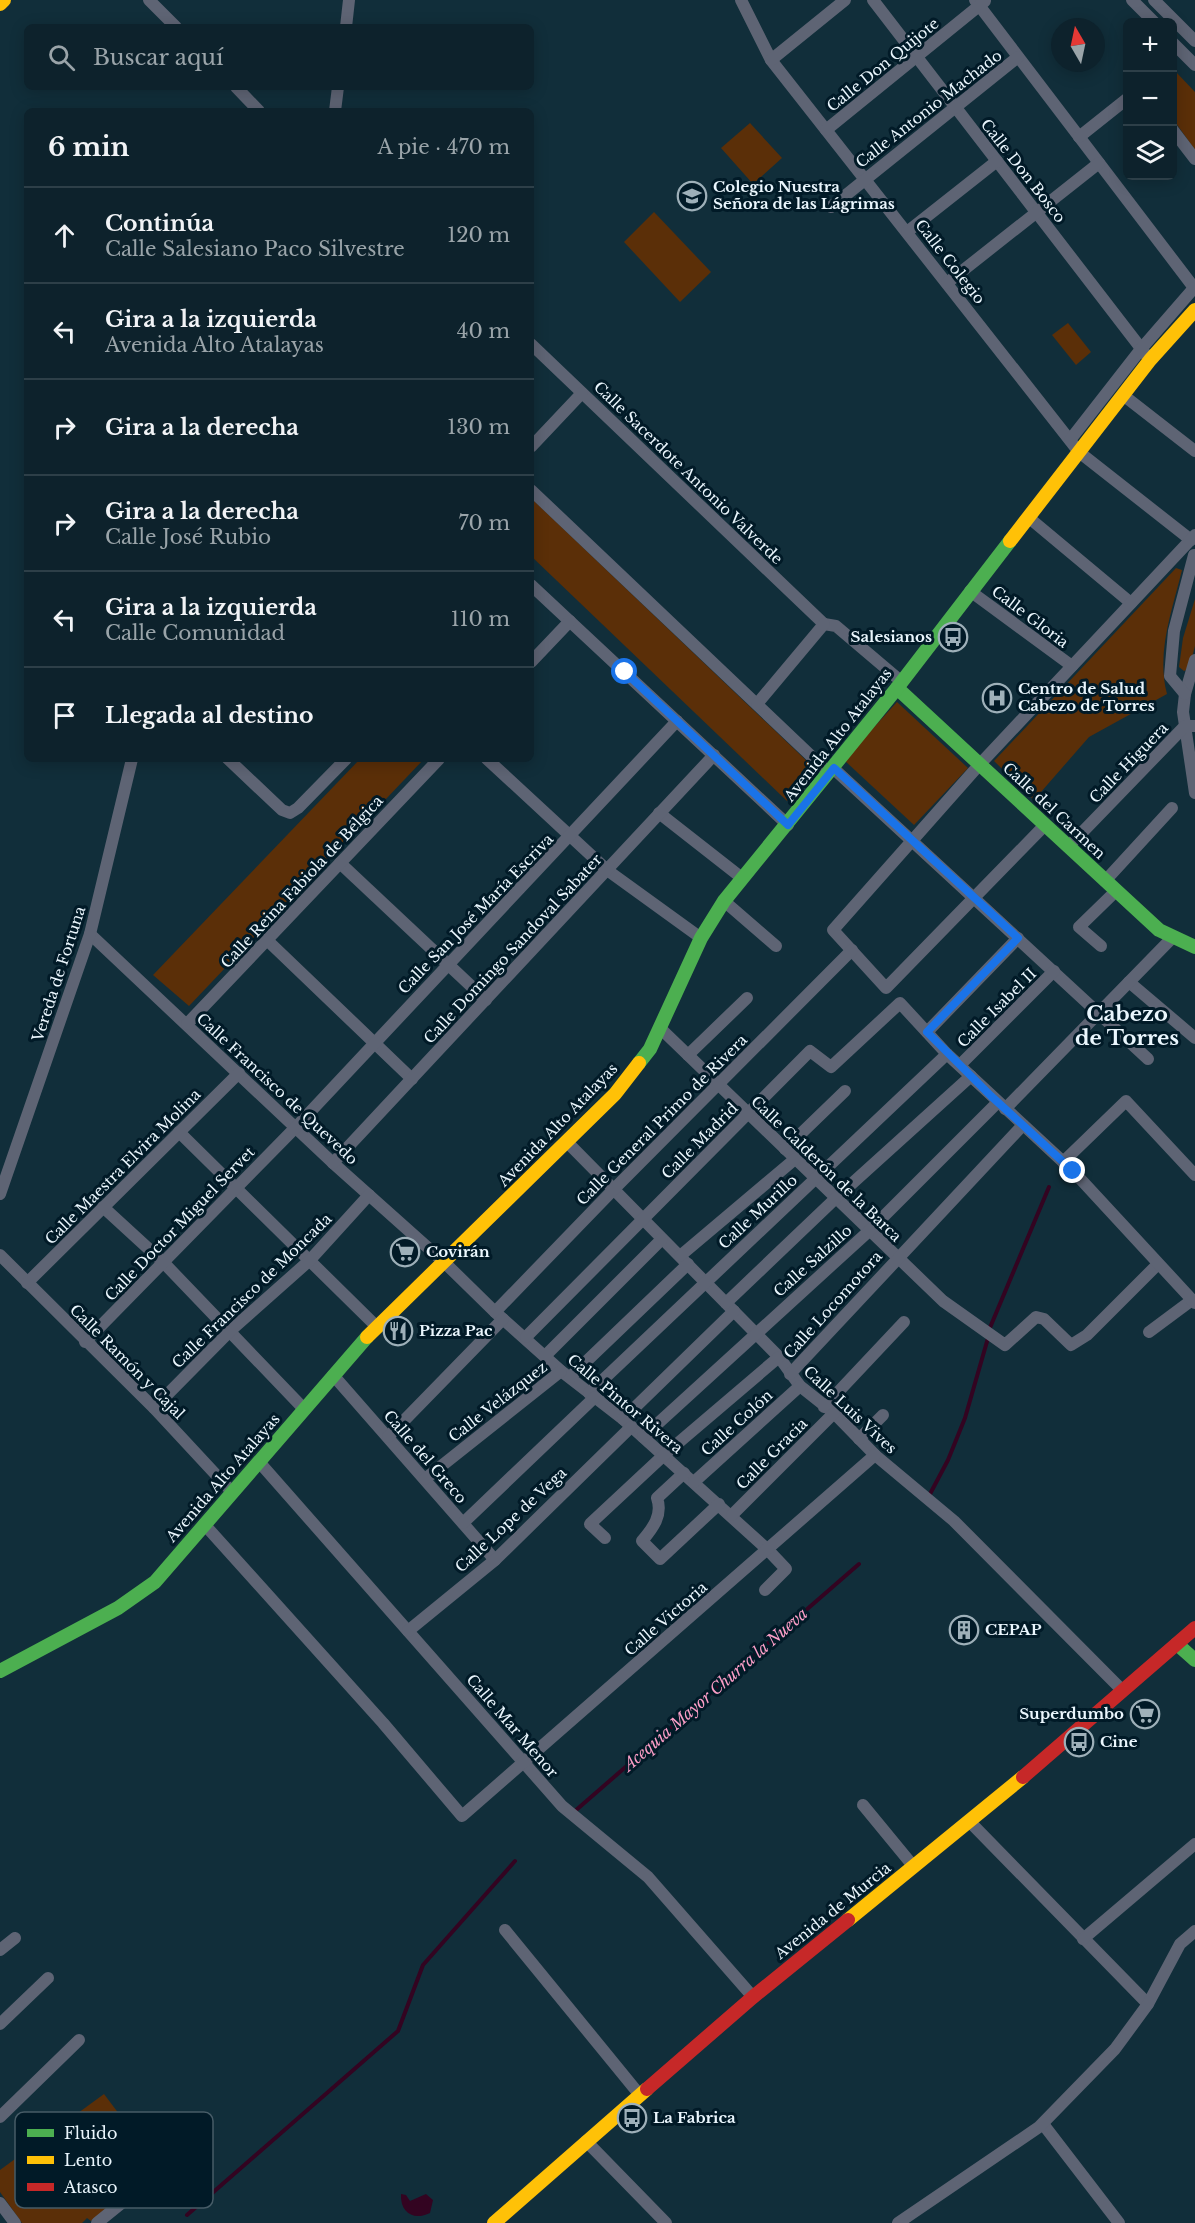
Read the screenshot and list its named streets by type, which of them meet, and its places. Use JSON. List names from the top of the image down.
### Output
{
  "streets": {
    "main road": ["Avenida Alto Atalayas", "Calle del Carmen", "Avenida de Murcia"],
    "street": [
      "Calle Don Quijote",
      "Calle Antonio Machado",
      "Calle Don Bosco",
      "Calle Colegio",
      "Calle Sacerdote Antonio Valverde",
      "Calle Gloria",
      "Calle Higuera",
      "Calle Reina Fabiola de Bélgica",
      "Calle San José María Escriva",
      "Calle Domingo Sandoval Sabater",
      "Vereda de Fortuna",
      "Calle Isabel II",
      "Calle Francisco de Quevedo",
      "Calle General Primo de Rivera",
      "Calle Madrid",
      "Calle Maestra Elvira Molina",
      "Calle Calderón de la Barca",
      "Calle Murillo",
      "Calle Doctor Miguel Servet",
      "Calle Salzillo",
      "Calle Francisco de Moncada",
      "Calle Locomotora",
      "Calle Ramón y Cajal",
      "Calle Velázquez",
      "Calle Pintor Rivera",
      "Calle Luis Vives",
      "Calle Colón",
      "Calle Gracia",
      "Calle del Greco",
      "Calle Lope de Vega",
      "Calle Victoria",
      "Calle Mar Menor"
    ]
  },
  "crossings": [
    ["Calle Don Quijote", "Calle Don Bosco"],
    ["Calle Don Quijote", "Calle Colegio"],
    ["Calle Antonio Machado", "Calle Don Bosco"],
    ["Calle Antonio Machado", "Calle Colegio"],
    ["Calle Don Bosco", "Avenida Alto Atalayas"],
    ["Calle Colegio", "Avenida Alto Atalayas"],
    ["Calle Sacerdote Antonio Valverde", "Avenida Alto Atalayas"],
    ["Calle Sacerdote Antonio Valverde", "Calle del Carmen"],
    ["Calle Gloria", "Avenida Alto Atalayas"],
    ["Avenida Alto Atalayas", "Calle del Carmen"],
    ["Avenida Alto Atalayas", "Calle Francisco de Quevedo"],
    ["Avenida Alto Atalayas", "Calle Calderón de la Barca"],
    ["Avenida Alto Atalayas", "Calle Ramón y Cajal"],
    ["Avenida Alto Atalayas", "Calle Pintor Rivera"],
    ["Avenida Alto Atalayas", "Calle Luis Vives"],
    ["Avenida Alto Atalayas", "Calle del Greco"],
    ["Avenida Alto Atalayas", "Calle Victoria"],
    ["Avenida Alto Atalayas", "Calle Mar Menor"],
    ["Calle Higuera", "Calle del Carmen"],
    ["Calle del Carmen", "Calle Salzillo"],
    ["Calle Reina Fabiola de Bélgica", "Calle Francisco de Quevedo"],
    ["Calle San José María Escriva", "Calle Francisco de Quevedo"],
    ["Calle San José María Escriva", "Calle Doctor Miguel Servet"],
    ["Calle Domingo Sandoval Sabater", "Calle Francisco de Quevedo"],
    ["Vereda de Fortuna", "Calle Francisco de Quevedo"],
    ["Calle Francisco de Quevedo", "Calle Maestra Elvira Molina"],
    ["Calle Francisco de Quevedo", "Calle Doctor Miguel Servet"],
    ["Calle Francisco de Quevedo", "Calle Francisco de Moncada"],
    ["Calle Francisco de Quevedo", "Calle Pintor Rivera"],
    ["Calle General Primo de Rivera", "Calle Calderón de la Barca"],
    ["Calle General Primo de Rivera", "Calle Pintor Rivera"],
    ["Calle General Primo de Rivera", "Calle Luis Vives"],
    ["Calle General Primo de Rivera", "Calle del Greco"],
    ["Calle Madrid", "Calle Calderón de la Barca"],
    ["Calle Madrid", "Calle Pintor Rivera"],
    ["Calle Madrid", "Calle Luis Vives"],
    ["Calle Maestra Elvira Molina", "Calle Ramón y Cajal"],
    ["Calle Calderón de la Barca", "Calle Murillo"],
    ["Calle Calderón de la Barca", "Calle Salzillo"],
    ["Calle Calderón de la Barca", "Calle Locomotora"],
    ["Calle Calderón de la Barca", "Calle Velázquez"],
    ["Calle Calderón de la Barca", "Calle Lope de Vega"],
    ["Calle Murillo", "Calle Pintor Rivera"],
    ["Calle Murillo", "Calle Luis Vives"],
    ["Calle Murillo", "Calle del Greco"],
    ["Calle Doctor Miguel Servet", "Calle Ramón y Cajal"],
    ["Calle Salzillo", "Calle Pintor Rivera"],
    ["Calle Salzillo", "Calle Luis Vives"],
    ["Calle Francisco de Moncada", "Calle Ramón y Cajal"],
    ["Calle Locomotora", "Calle Luis Vives"],
    ["Calle Velázquez", "Calle Pintor Rivera"],
    ["Calle Velázquez", "Calle Luis Vives"],
    ["Calle Velázquez", "Calle del Greco"],
    ["Calle Pintor Rivera", "Calle Colón"],
    ["Calle Pintor Rivera", "Calle Gracia"],
    ["Calle Pintor Rivera", "Calle Lope de Vega"],
    ["Calle Pintor Rivera", "Calle Victoria"],
    ["Calle Luis Vives", "Calle Colón"],
    ["Calle Luis Vives", "Calle Gracia"],
    ["Calle Luis Vives", "Calle Lope de Vega"],
    ["Calle Luis Vives", "Calle Victoria"],
    ["Calle Luis Vives", "Avenida de Murcia"],
    ["Calle del Greco", "Calle Lope de Vega"],
    ["Calle Lope de Vega", "Calle Mar Menor"],
    ["Calle Victoria", "Calle Mar Menor"],
    ["Calle Mar Menor", "Avenida de Murcia"]
  ],
  "districts": ["Cabezo de Torres"],
  "water": ["Acequia Mayor Churra la Nueva"],
  "places": {
    "school or university": ["Colegio Nuestra Señora de las Lágrimas"],
    "bus stop": ["Salesianos", "Cine", "La Fabrica"],
    "hospital": ["Centro de Salud Cabezo de Torres"],
    "supermarket": ["Covirán", "Superdumbo"],
    "restaurant": ["Pizza Pac"],
    "building": ["CEPAP"]
  },
  "legend": ["Fluido", "Lento", "Atasco"],
  "north": "top",
  "page": {
    "map_buttons": ["+", "−"],
    "search": "Buscar aquí",
    "heading": ["6 min", "A pie · 470 m"],
    "list": [
      ["Continúa", "Calle Salesiano Paco Silvestre", "120 m"],
      ["Gira a la izquierda", "Avenida Alto Atalayas", "40 m"],
      ["Gira a la derecha", "130 m"],
      ["Gira a la derecha", "Calle José Rubio", "70 m"],
      ["Gira a la izquierda", "Calle Comunidad", "110 m"],
      "Llegada al destino"
    ]
  }
}
